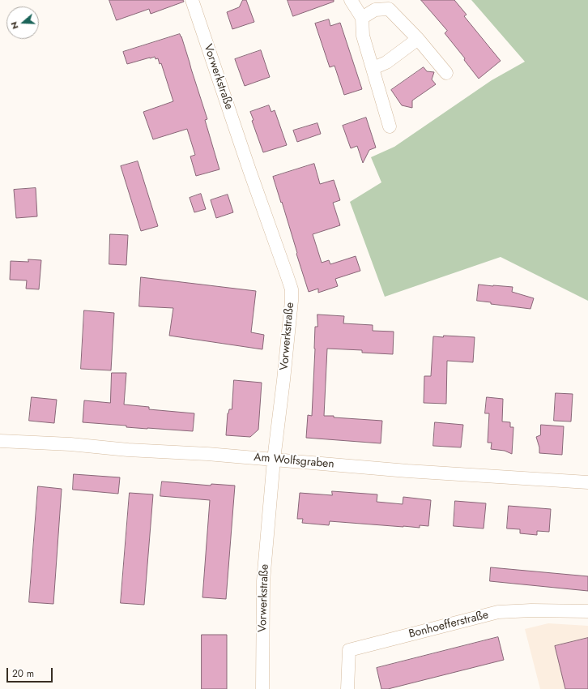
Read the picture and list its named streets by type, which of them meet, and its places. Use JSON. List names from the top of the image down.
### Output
{
  "streets": {
    "street": ["Vorwerkstraße", "Am Wolfsgraben", "Bonhoefferstraße"]
  },
  "crossings": [
    ["Vorwerkstraße", "Am Wolfsgraben"]
  ],
  "scale_bar": "20 m",
  "north": "left"
}
